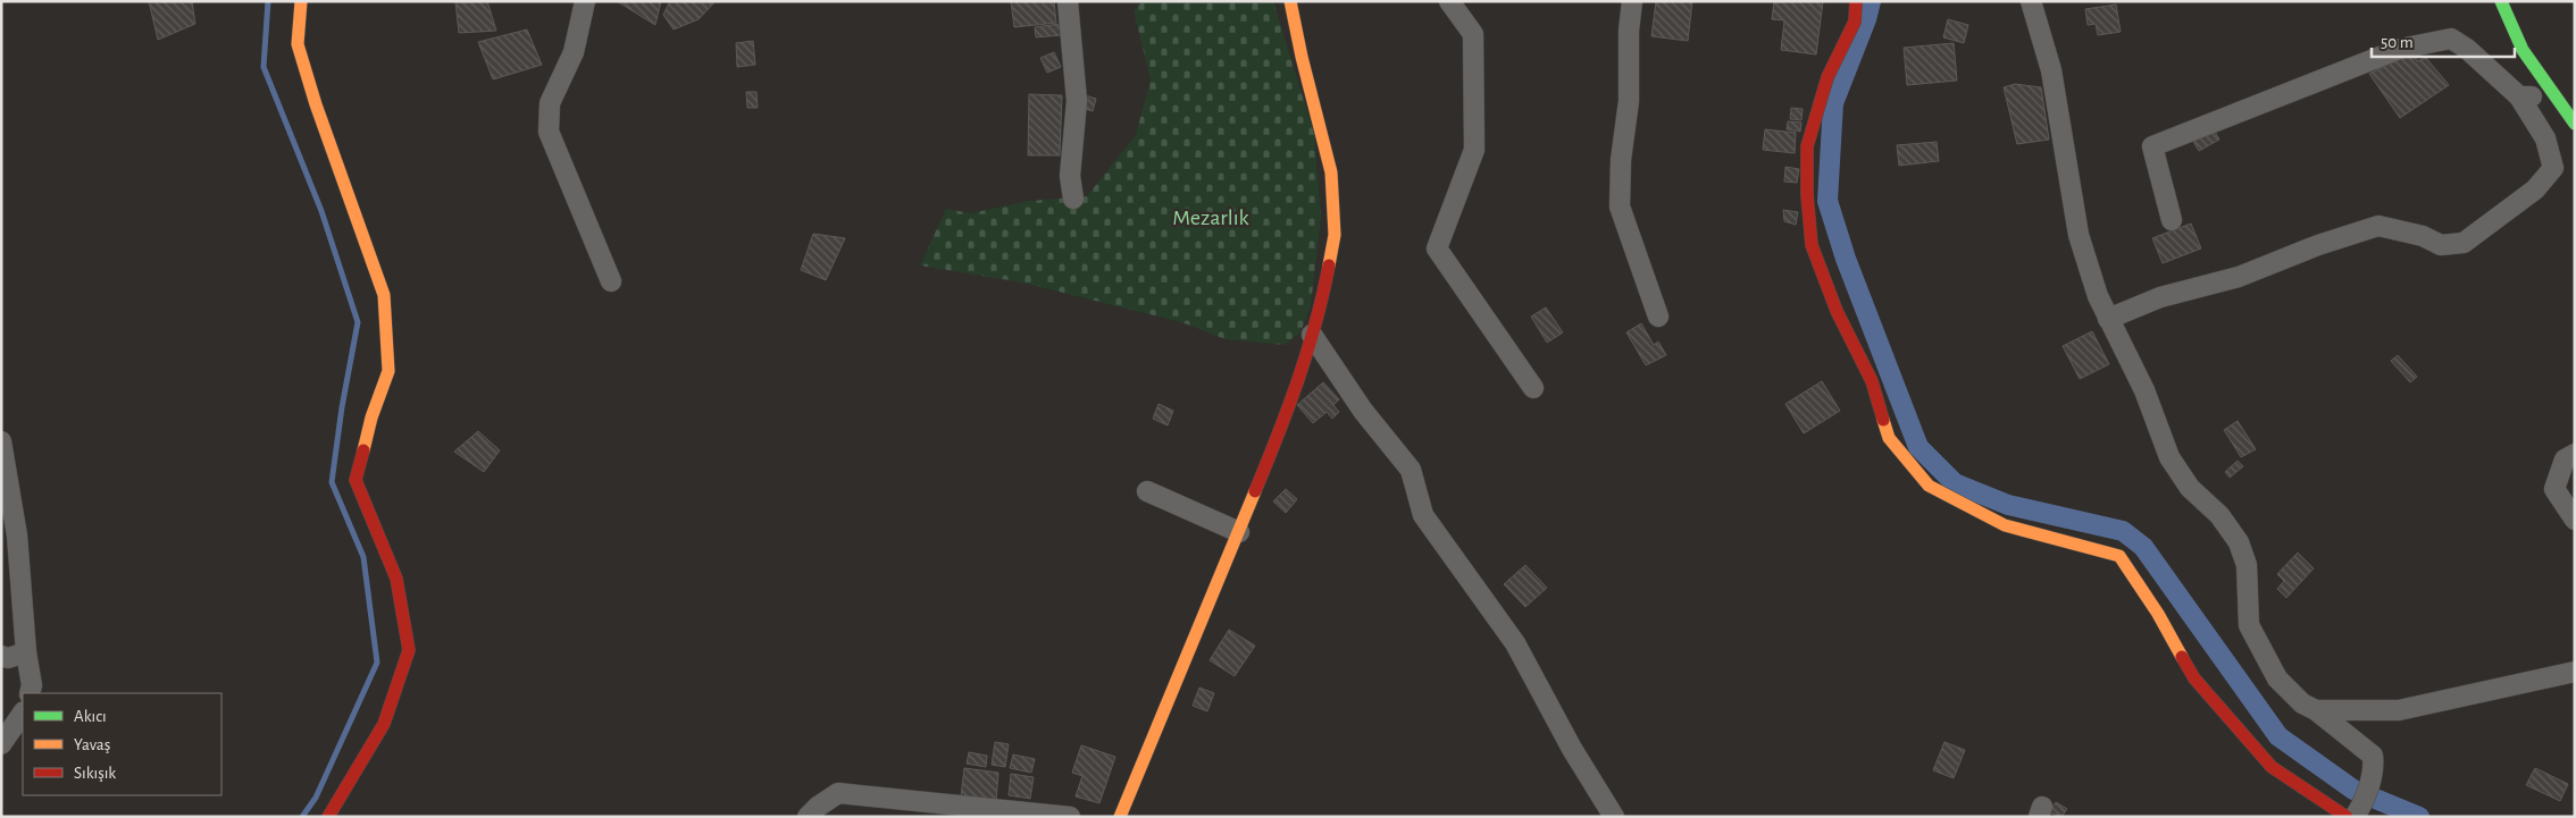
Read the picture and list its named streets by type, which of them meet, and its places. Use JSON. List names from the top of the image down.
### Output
{
  "parks": ["Mezarlık"],
  "legend": ["Akıcı", "Yavaş", "Sıkışık"],
  "scale_bar": "50 m"
}
